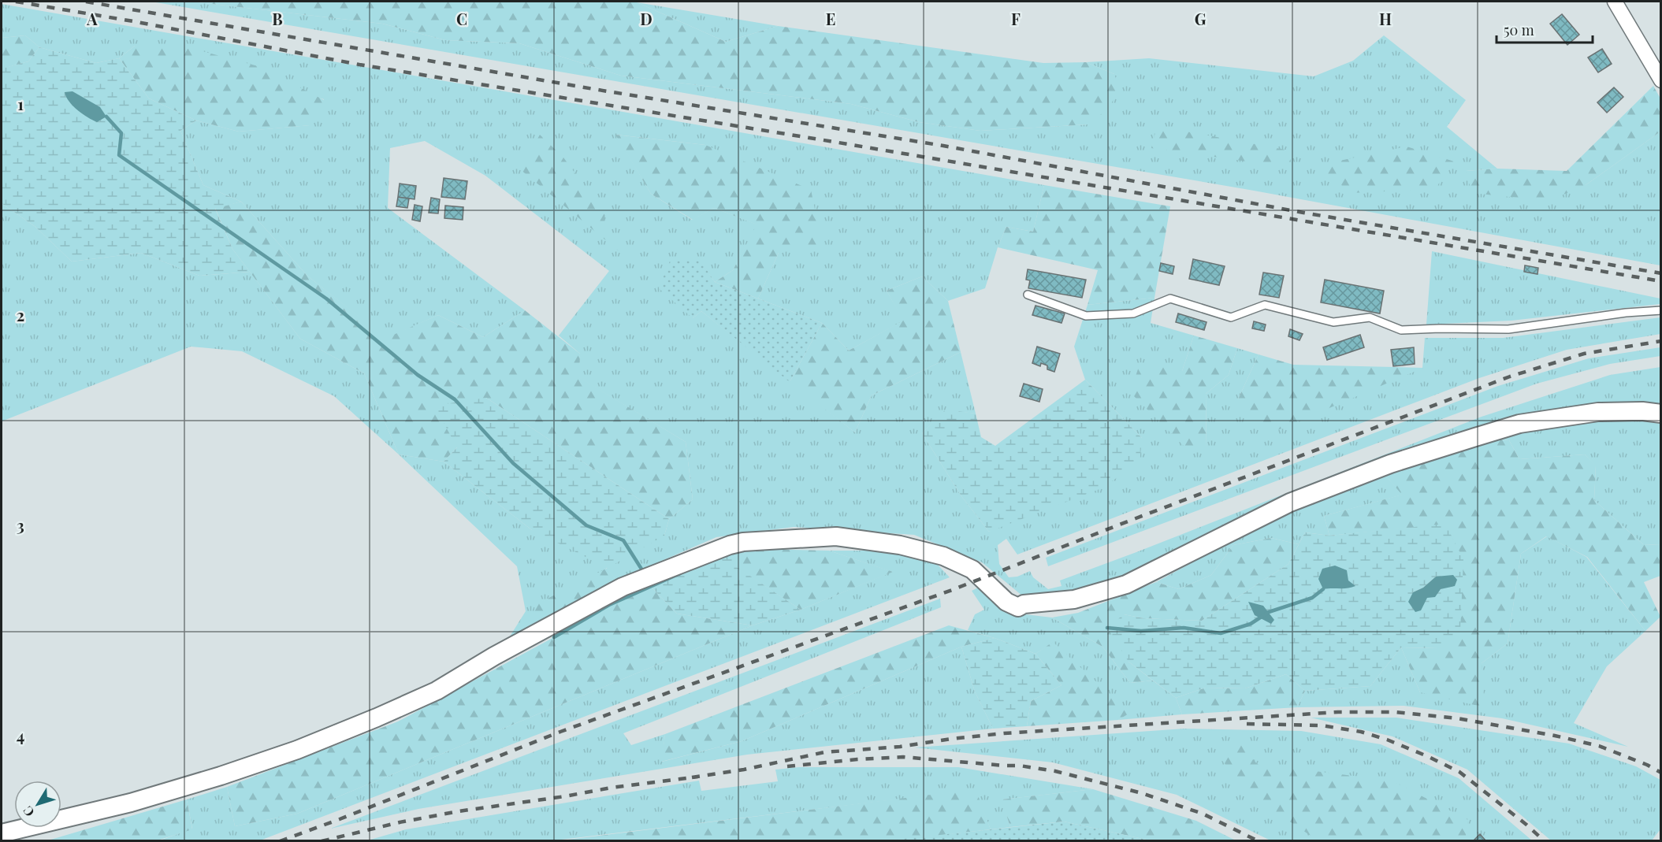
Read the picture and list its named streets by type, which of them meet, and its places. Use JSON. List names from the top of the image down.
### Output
{
  "scale_bar": "50 m",
  "north": "bottom left",
  "grid": {
    "columns": [
      "A",
      "B",
      "C",
      "D",
      "E",
      "F",
      "G",
      "H"
    ],
    "rows": [
      "1",
      "2",
      "3",
      "4"
    ]
  }
}
